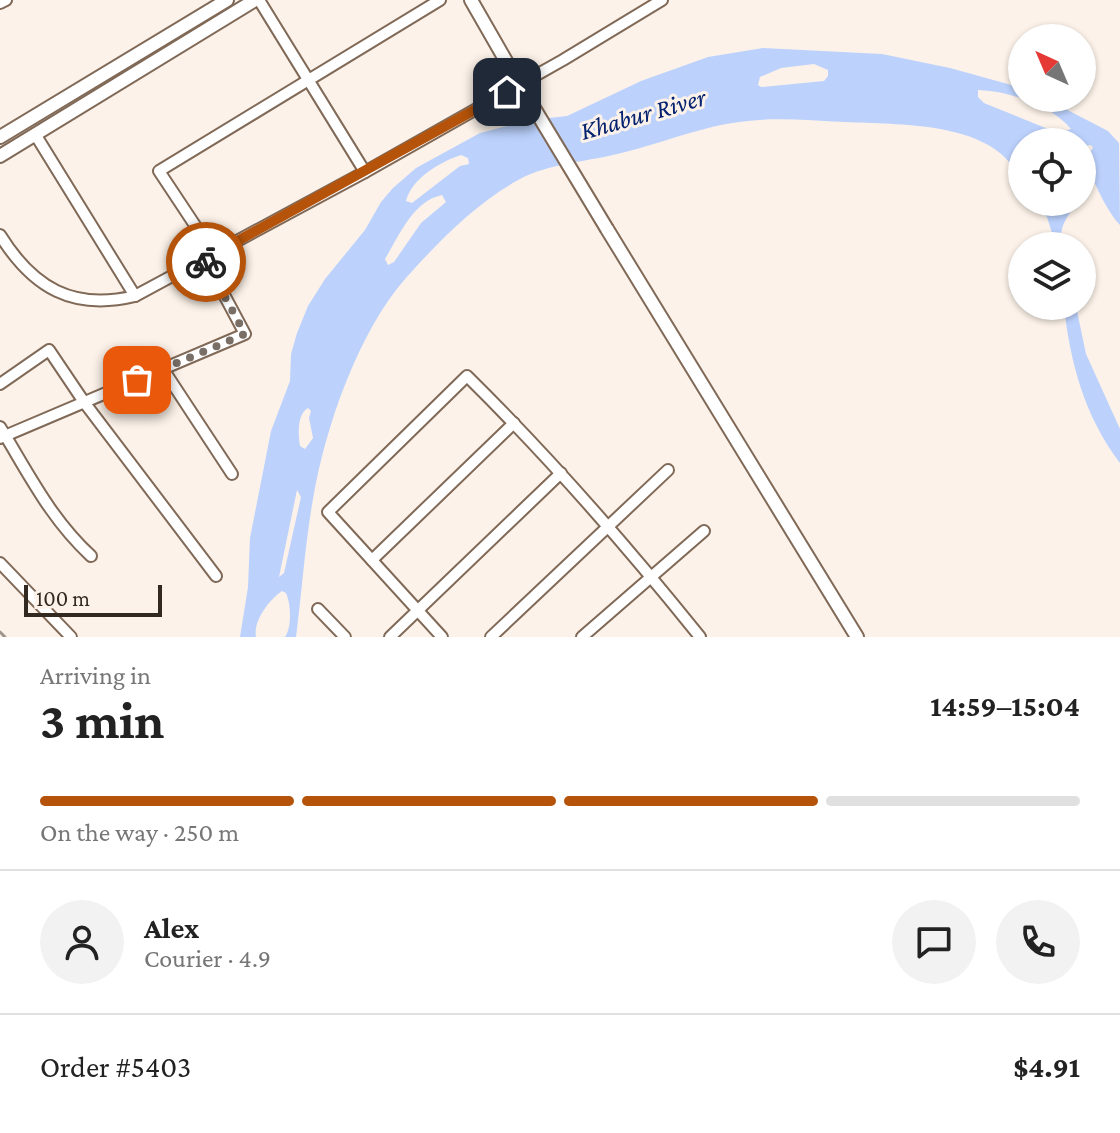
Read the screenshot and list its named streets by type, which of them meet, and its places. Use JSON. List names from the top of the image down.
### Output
{
  "water": ["Khabur River"],
  "scale_bar": "100 m",
  "north": "top left",
  "page": {
    "scale": "100 m",
    "heading": ["3 min", "Arriving in", "14:59–15:04"],
    "panel": [
      "Alex",
      "Courier · 4.9",
      "Order #5403",
      "$4.91"
    ],
    "bar": "On the way · 250 m"
  }
}
